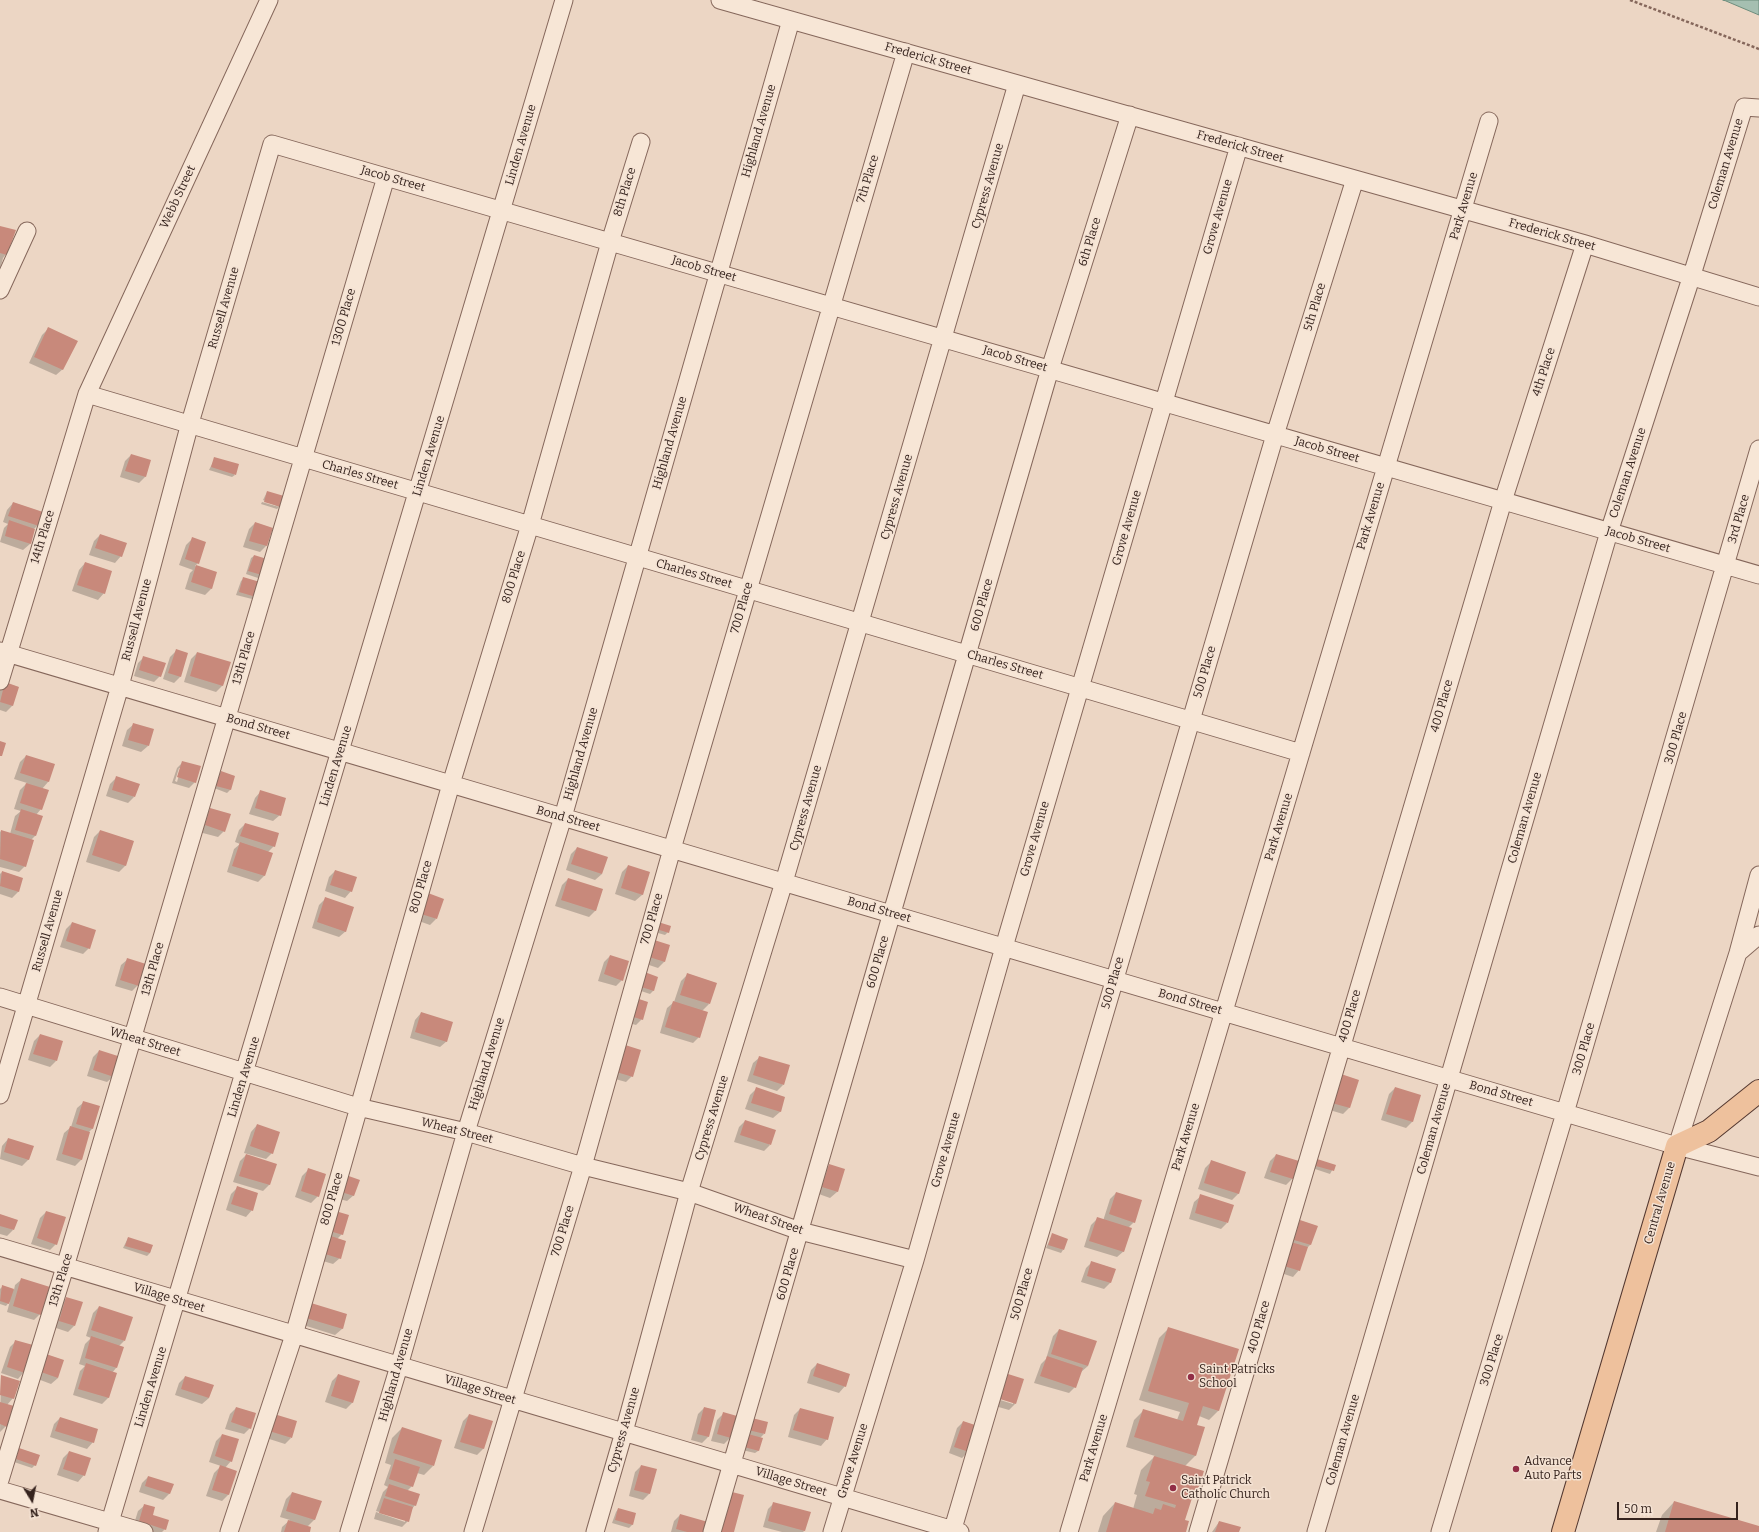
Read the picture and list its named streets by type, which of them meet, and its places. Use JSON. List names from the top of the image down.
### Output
{
  "streets": {
    "main road": ["Central Avenue"],
    "street": [
      "Frederick Street",
      "Highland Avenue",
      "Linden Avenue",
      "Coleman Avenue",
      "Jacob Street",
      "7th Place",
      "Cypress Avenue",
      "8th Place",
      "Webb Street",
      "Park Avenue",
      "Grove Avenue",
      "6th Place",
      "5th Place",
      "Russell Avenue",
      "1300 Place",
      "4th Place",
      "Charles Street",
      "3rd Place",
      "14th Place",
      "800 Place",
      "600 Place",
      "700 Place",
      "13th Place",
      "500 Place",
      "400 Place",
      "Bond Street",
      "300 Place",
      "Wheat Street",
      "Village Street"
    ]
  },
  "crossings": [
    ["Frederick Street", "Highland Avenue"],
    ["Frederick Street", "Coleman Avenue"],
    ["Frederick Street", "7th Place"],
    ["Frederick Street", "Cypress Avenue"],
    ["Frederick Street", "Park Avenue"],
    ["Frederick Street", "Grove Avenue"],
    ["Frederick Street", "6th Place"],
    ["Frederick Street", "5th Place"],
    ["Frederick Street", "4th Place"],
    ["Highland Avenue", "Jacob Street"],
    ["Highland Avenue", "Charles Street"],
    ["Highland Avenue", "Bond Street"],
    ["Highland Avenue", "Wheat Street"],
    ["Highland Avenue", "Village Street"],
    ["Linden Avenue", "Jacob Street"],
    ["Linden Avenue", "Charles Street"],
    ["Linden Avenue", "Bond Street"],
    ["Linden Avenue", "Wheat Street"],
    ["Linden Avenue", "Village Street"],
    ["Coleman Avenue", "Jacob Street"],
    ["Coleman Avenue", "Bond Street"],
    ["Jacob Street", "7th Place"],
    ["Jacob Street", "Cypress Avenue"],
    ["Jacob Street", "8th Place"],
    ["Jacob Street", "Park Avenue"],
    ["Jacob Street", "Grove Avenue"],
    ["Jacob Street", "6th Place"],
    ["Jacob Street", "5th Place"],
    ["Jacob Street", "Russell Avenue"],
    ["Jacob Street", "1300 Place"],
    ["Jacob Street", "4th Place"],
    ["Jacob Street", "3rd Place"],
    ["Jacob Street", "800 Place"],
    ["Jacob Street", "600 Place"],
    ["Jacob Street", "700 Place"],
    ["Jacob Street", "500 Place"],
    ["Jacob Street", "400 Place"],
    ["Jacob Street", "300 Place"],
    ["7th Place", "700 Place"],
    ["Cypress Avenue", "Charles Street"],
    ["Cypress Avenue", "Bond Street"],
    ["Cypress Avenue", "Wheat Street"],
    ["Cypress Avenue", "Village Street"],
    ["8th Place", "800 Place"],
    ["Webb Street", "Charles Street"],
    ["Webb Street", "14th Place"],
    ["Park Avenue", "Charles Street"],
    ["Park Avenue", "Bond Street"],
    ["Grove Avenue", "Charles Street"],
    ["Grove Avenue", "Bond Street"],
    ["Grove Avenue", "Wheat Street"],
    ["Grove Avenue", "Village Street"],
    ["6th Place", "600 Place"],
    ["5th Place", "500 Place"],
    ["Russell Avenue", "Charles Street"],
    ["Russell Avenue", "Bond Street"],
    ["Russell Avenue", "Wheat Street"],
    ["1300 Place", "Charles Street"],
    ["1300 Place", "13th Place"],
    ["4th Place", "400 Place"],
    ["Charles Street", "14th Place"],
    ["Charles Street", "800 Place"],
    ["Charles Street", "600 Place"],
    ["Charles Street", "700 Place"],
    ["Charles Street", "13th Place"],
    ["Charles Street", "500 Place"],
    ["3rd Place", "300 Place"],
    ["14th Place", "Bond Street"],
    ["800 Place", "Bond Street"],
    ["800 Place", "Wheat Street"],
    ["800 Place", "Village Street"],
    ["600 Place", "Bond Street"],
    ["600 Place", "Wheat Street"],
    ["600 Place", "Village Street"],
    ["700 Place", "Bond Street"],
    ["700 Place", "Wheat Street"],
    ["700 Place", "Village Street"],
    ["13th Place", "Bond Street"],
    ["13th Place", "Wheat Street"],
    ["13th Place", "Village Street"],
    ["500 Place", "Bond Street"],
    ["500 Place", "Village Street"],
    ["400 Place", "Bond Street"],
    ["Bond Street", "300 Place"],
    ["Bond Street", "Central Avenue"]
  ],
  "places": ["Saint Patricks School", "Advance Auto Parts", "Saint Patrick Catholic Church"],
  "scale_bar": "50 m",
  "north": "bottom"
}
